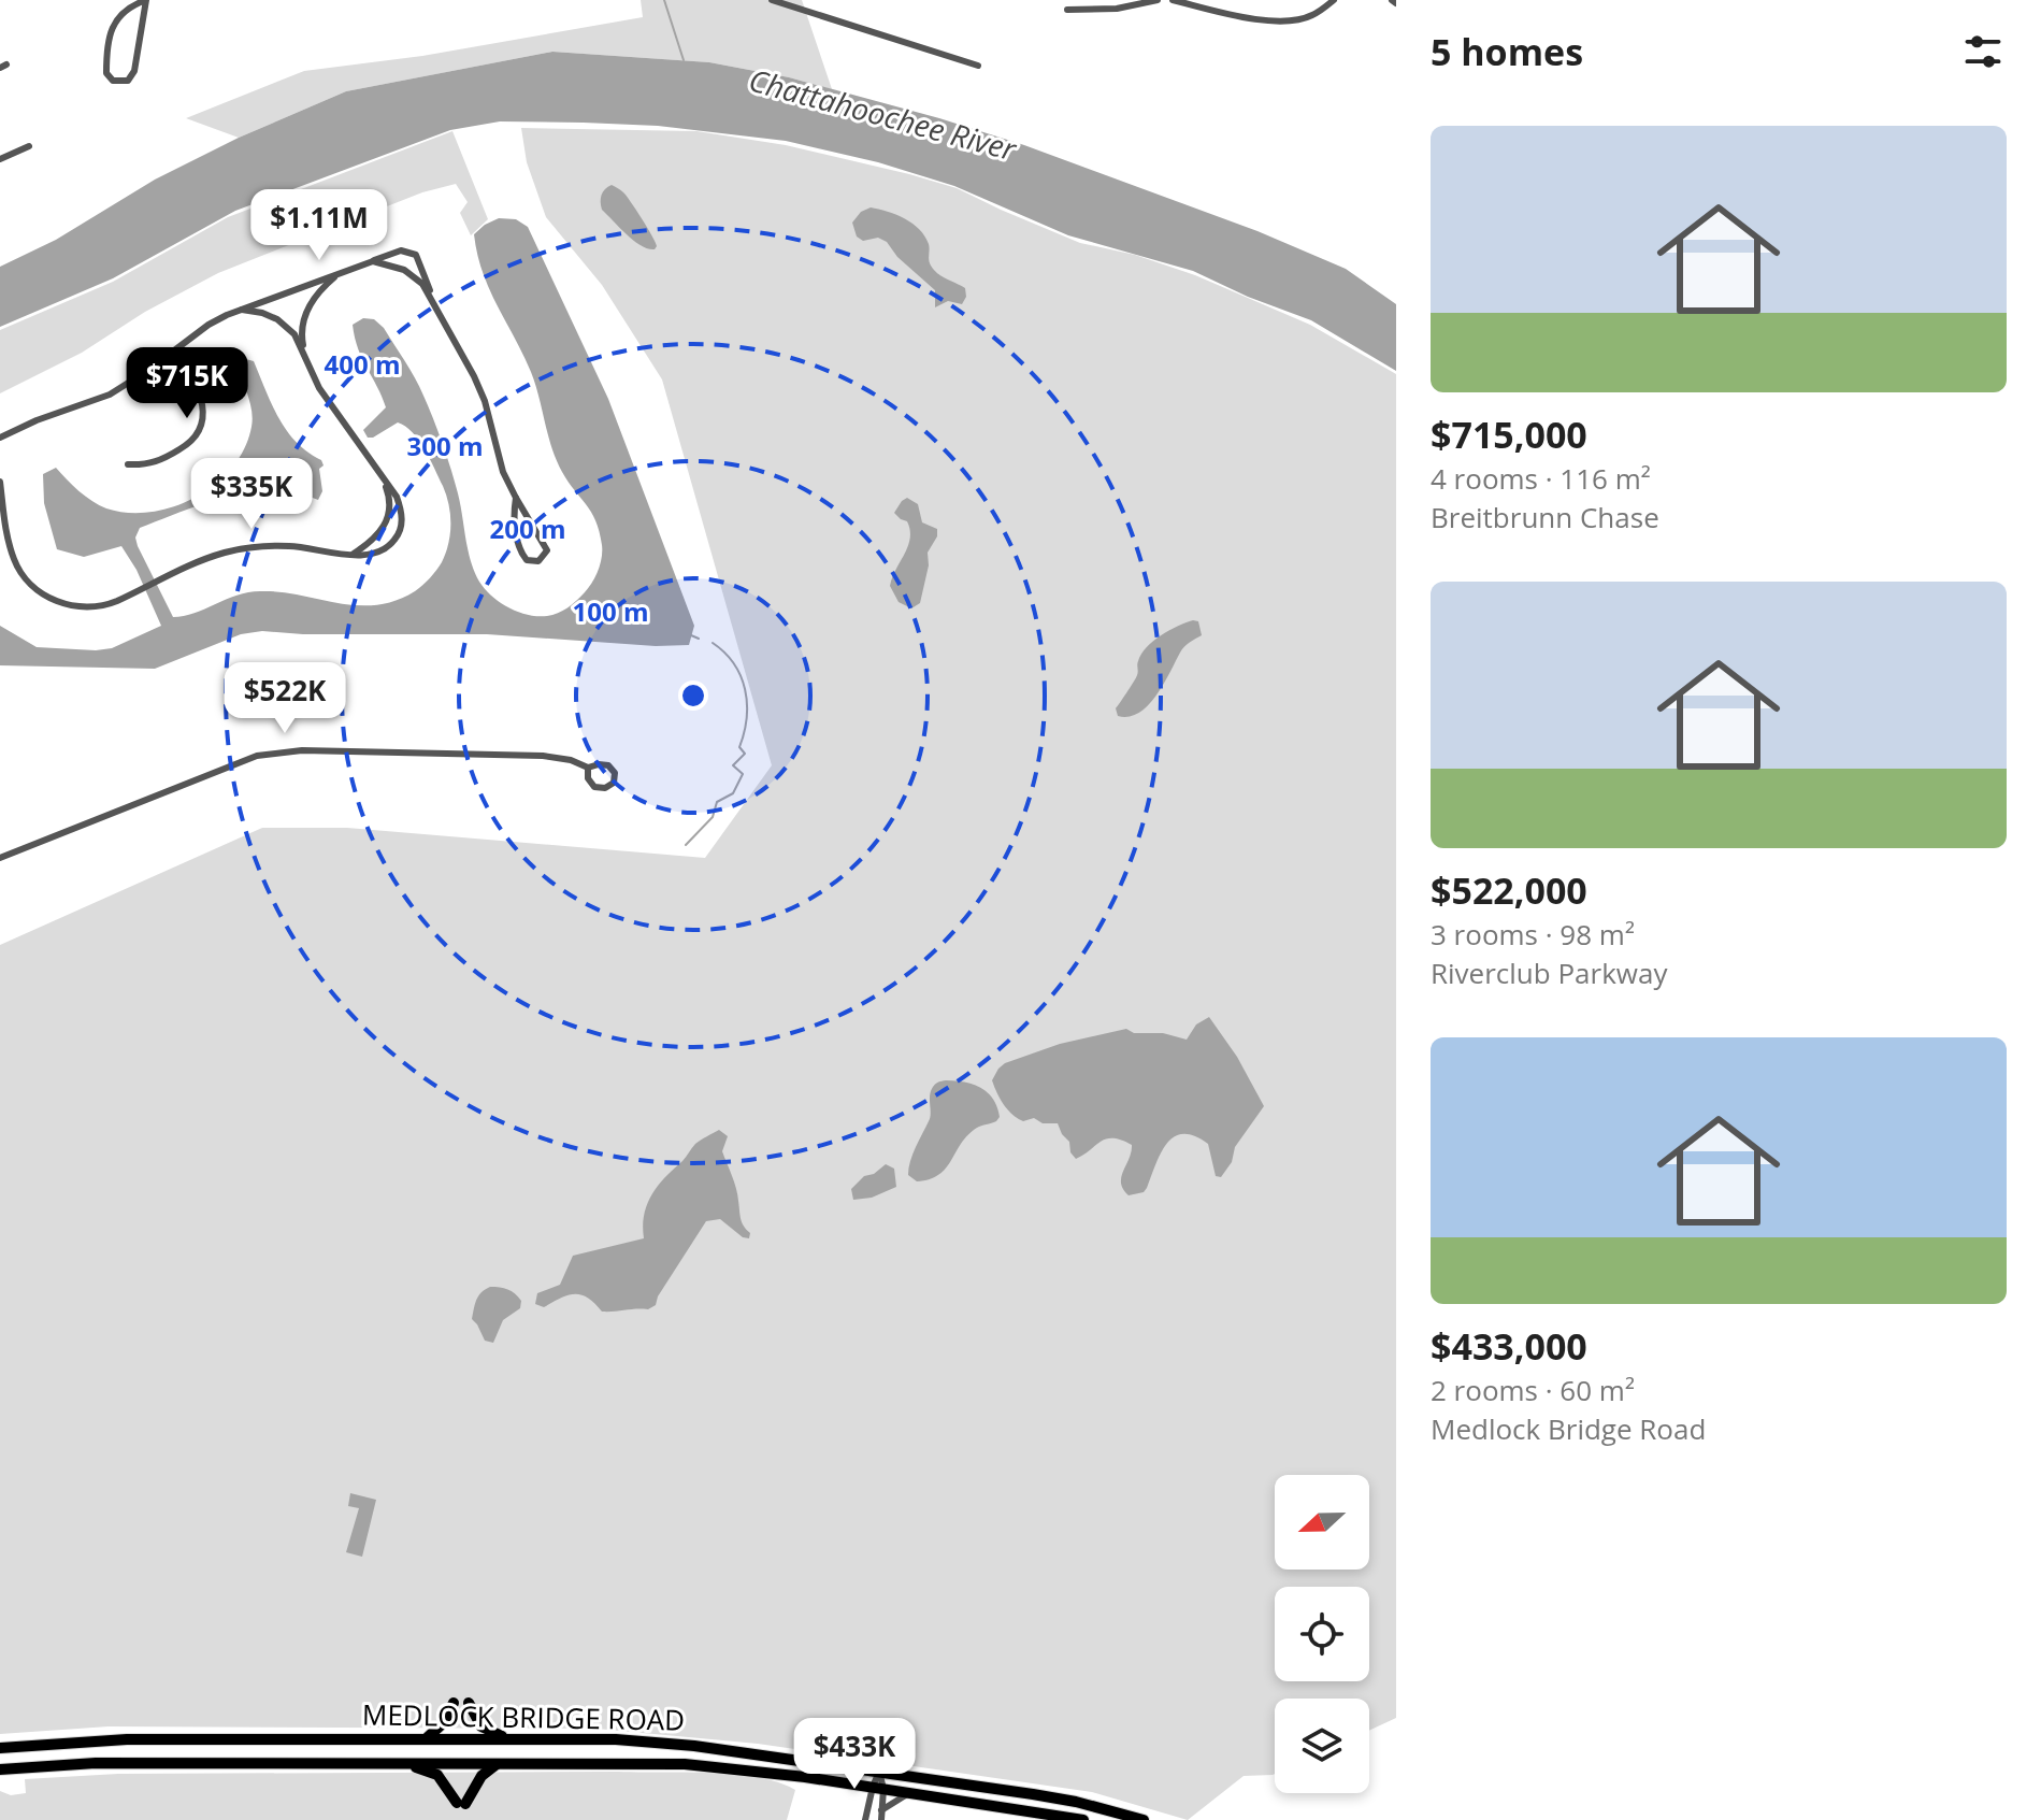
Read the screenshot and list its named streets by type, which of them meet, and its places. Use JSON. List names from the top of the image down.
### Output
{
  "streets": {
    "highway": ["MEDLOCK BRIDGE ROAD"]
  },
  "water": ["Chattahoochee River"],
  "north": "left",
  "page": {
    "heading": "5 homes",
    "list": [
      {
        "name": "$715,000",
        "note": "4 rooms · 116 m² · Breitbrunn Chase"
      },
      {
        "name": "$522,000",
        "note": "3 rooms · 98 m² · Riverclub Parkway"
      },
      {
        "name": "$433,000",
        "note": "2 rooms · 60 m² · Medlock Bridge Road"
      }
    ],
    "price": [
      "$1.11M",
      "$715K",
      "$335K",
      "$522K",
      "$433K"
    ]
  },
  "rings": [
    "400 m",
    "300 m",
    "200 m",
    "100 m"
  ]
}
